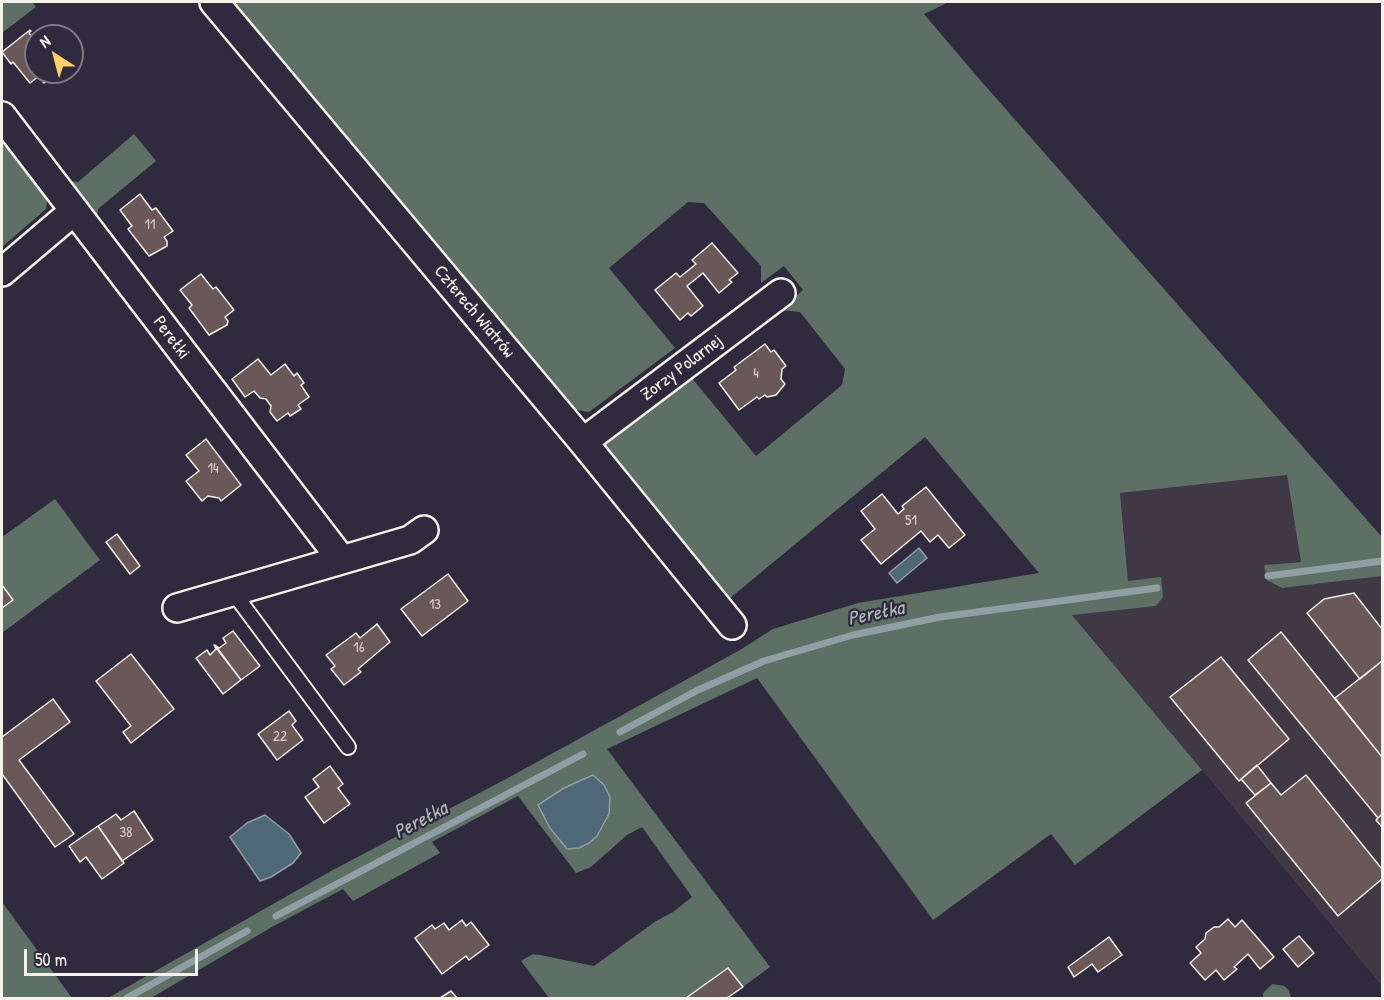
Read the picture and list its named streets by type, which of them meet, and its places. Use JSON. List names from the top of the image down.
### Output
{
  "streets": {
    "street": ["Czterech Wiatrów", "Perełki", "Zorzy Polarnej"]
  },
  "crossings": [
    ["Czterech Wiatrów", "Zorzy Polarnej"]
  ],
  "water": ["Perełka"],
  "house_numbers": [
    "11",
    "4",
    "14",
    "51",
    "13",
    "16",
    "22",
    "38"
  ],
  "scale_bar": "50 m",
  "north": "top left"
}
